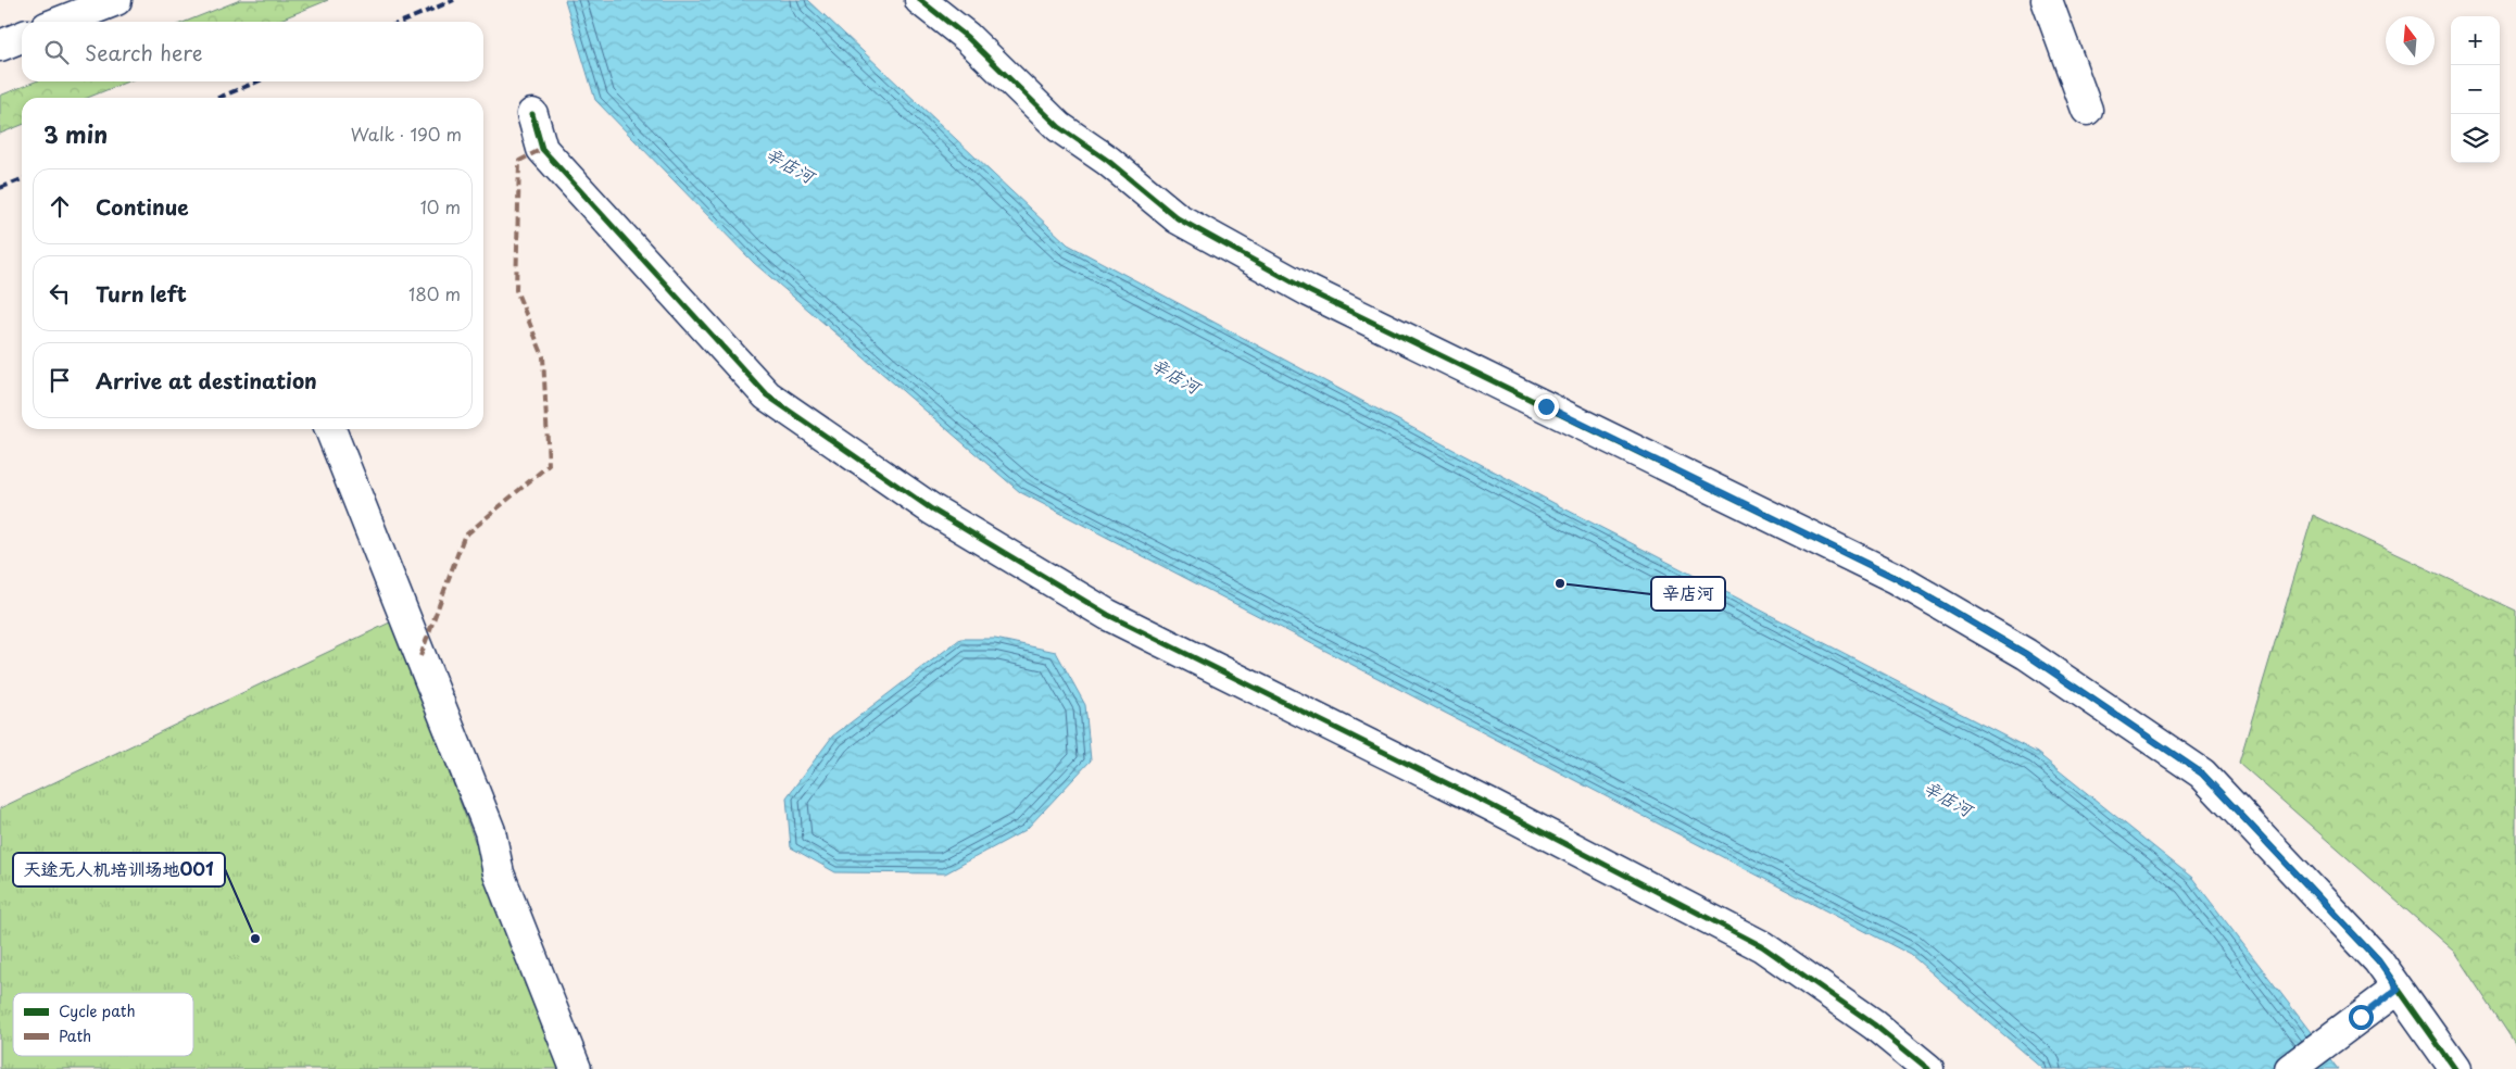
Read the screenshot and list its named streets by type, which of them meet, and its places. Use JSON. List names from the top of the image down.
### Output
{
  "water": ["辛店河"],
  "places": ["辛店河", "天途无人机培训场地001"],
  "legend": ["Cycle path", "Path"],
  "north": "top",
  "page": {
    "map_buttons": ["+", "−"],
    "search": "Search here",
    "heading": ["3 min", "Walk · 190 m"],
    "list": [
      ["Continue", "10 m"],
      ["Turn left", "180 m"],
      "Arrive at destination"
    ]
  }
}
